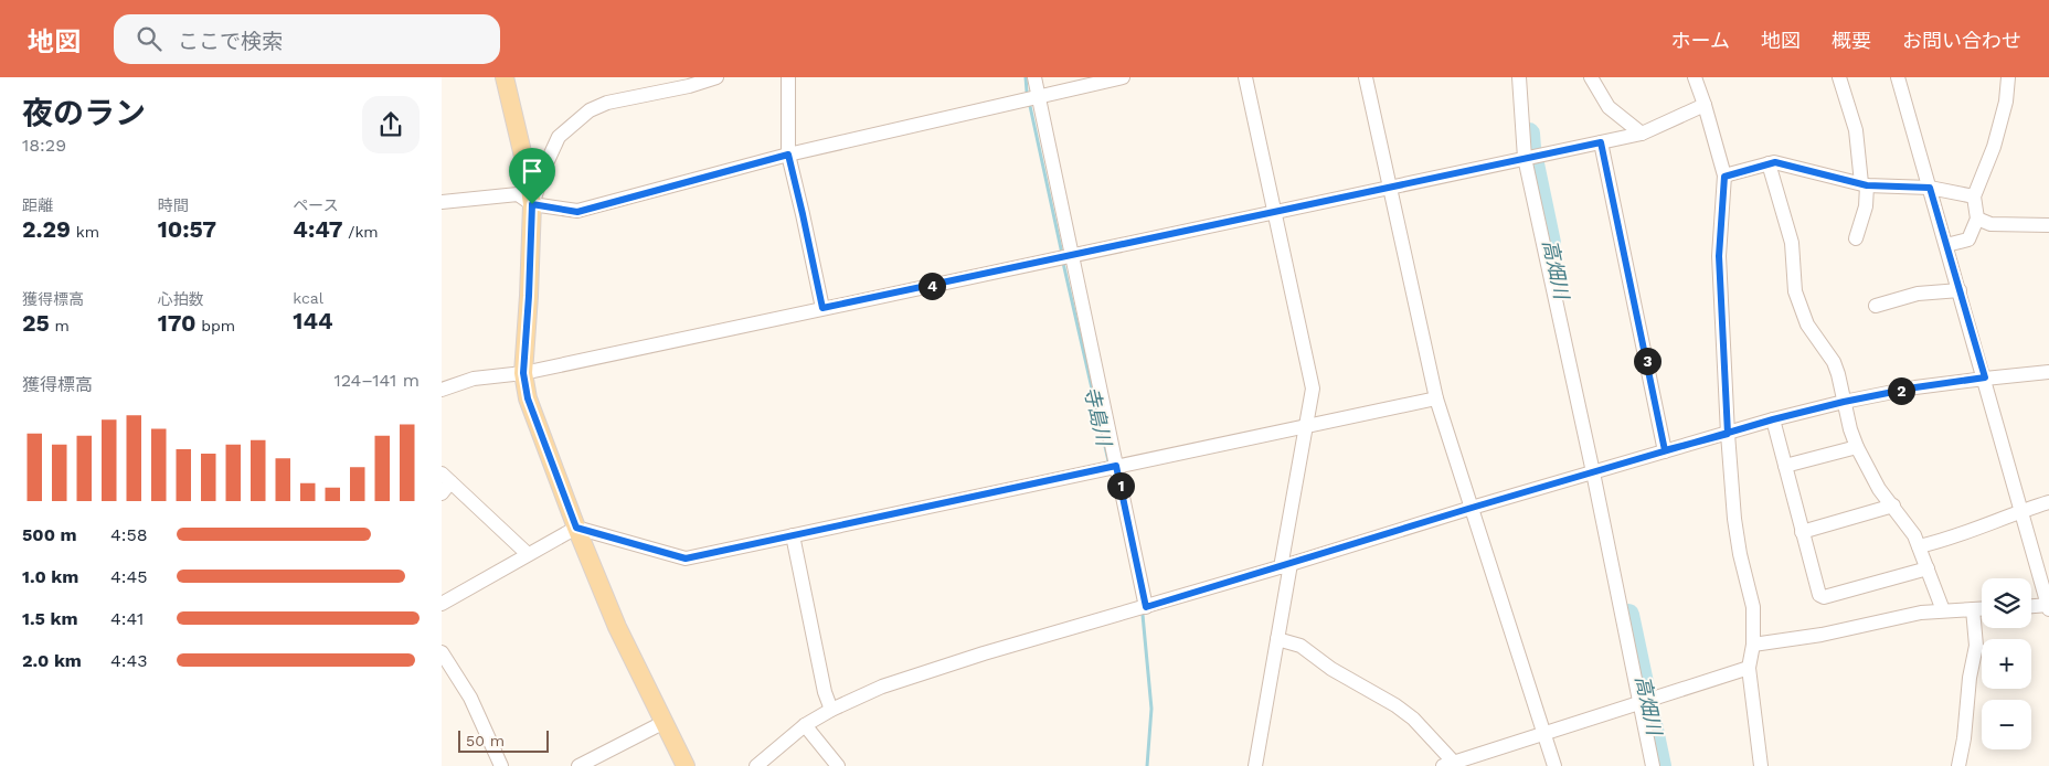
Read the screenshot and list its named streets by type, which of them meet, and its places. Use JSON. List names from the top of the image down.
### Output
{
  "water": ["高畑川", "寺島川"],
  "scale_bar": "50 m",
  "page": {
    "header": "地図",
    "search": "ここで検索",
    "nav": [
      "ホーム",
      "地図",
      "概要",
      "お問い合わせ"
    ],
    "heading": ["夜のラン", "18:29"],
    "stats": [
      ["距離", "2.29 km"],
      ["時間", "10:57"],
      ["ペース", "4:47 /km"],
      ["獲得標高", "25 m"],
      ["心拍数", "170 bpm"],
      ["kcal", "144"]
    ],
    "pins": [
      "4",
      "3",
      "2",
      "1"
    ],
    "chart": ["獲得標高", "124–141 m"],
    "list": [
      {
        "name": "500 m",
        "note": "4:58"
      },
      {
        "name": "1.0 km",
        "note": "4:45"
      },
      {
        "name": "1.5 km",
        "note": "4:41"
      },
      {
        "name": "2.0 km",
        "note": "4:43"
      }
    ],
    "map_buttons": ["+", "−"],
    "scale": "50 m"
  }
}
